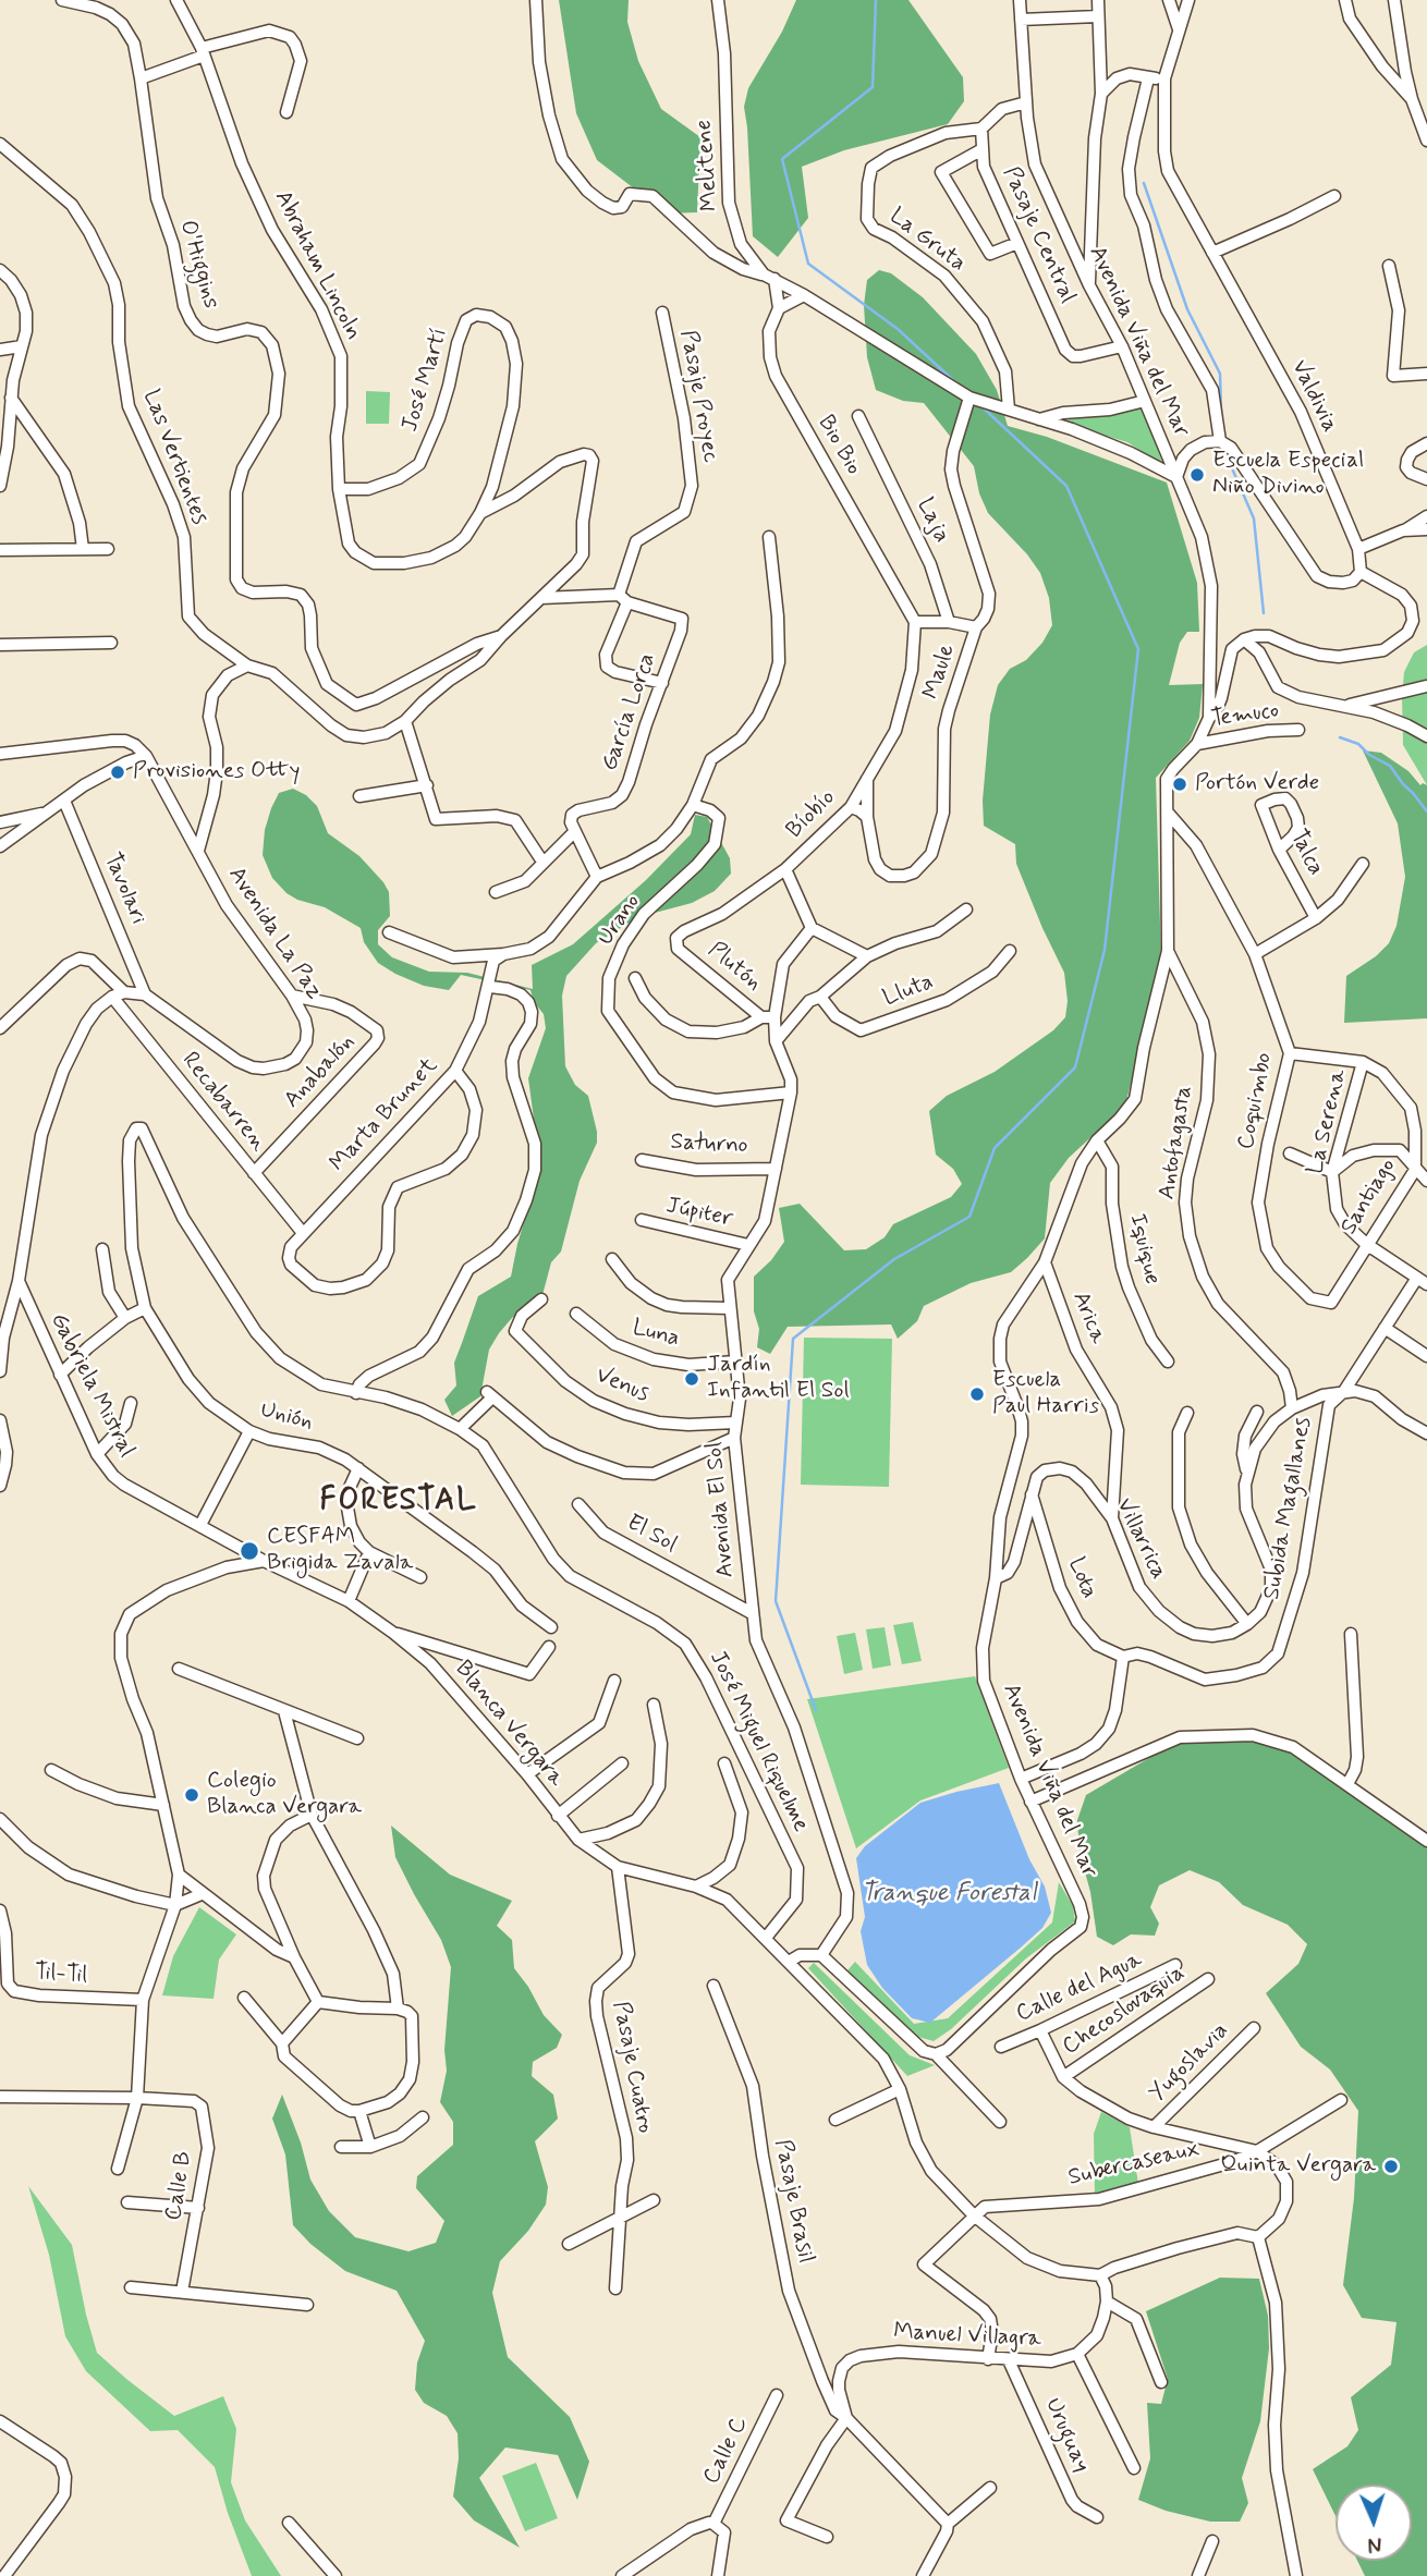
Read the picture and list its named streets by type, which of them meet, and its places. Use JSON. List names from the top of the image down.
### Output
{
  "streets": {
    "street": [
      "Melitene",
      "Pasaje Central",
      "La Gruta",
      "O'Higgins",
      "Abraham Lincoln",
      "Avenida Viña del Mar",
      "José Martí",
      "Pasaje Proyec",
      "Valdivia",
      "Bio Bio",
      "Las Vertientes",
      "Laja",
      "Maule",
      "García Lorca",
      "Temuco",
      "Bíobío",
      "Talca",
      "Tavolari",
      "Urano",
      "Avenida La Paz",
      "Plutón",
      "Lluta",
      "Anabalón",
      "Coquimbo",
      "Recabarren",
      "Marta Brunet",
      "La Serena",
      "Antofagasta",
      "Saturno",
      "Santiago",
      "Júpiter",
      "Iquique",
      "Arica",
      "Luna",
      "Gabriela Mistral",
      "Venus",
      "Unión",
      "Subida Magallanes",
      "Avenida El Sol",
      "El Sol",
      "Villarrica",
      "Lota",
      "Blanca Vergara",
      "José Miguel Riquelme",
      "Til-Til",
      "Calle del Agua",
      "Checoslovaquia",
      "Yugoslavia",
      "Pasaje Cuatro",
      "Subercaseaux",
      "Calle B",
      "Pasaje Brasil",
      "Manuel Villagra",
      "Uruguay",
      "Calle C"
    ]
  },
  "crossings": [
    ["Melitene", "La Gruta"],
    ["Melitene", "Avenida Viña del Mar"],
    ["Melitene", "Maule"],
    ["Pasaje Central", "La Gruta"],
    ["Pasaje Central", "Avenida Viña del Mar"],
    ["Abraham Lincoln", "José Martí"],
    ["Avenida Viña del Mar", "Temuco"],
    ["Avenida Viña del Mar", "Coquimbo"],
    ["Avenida Viña del Mar", "Antofagasta"],
    ["Avenida Viña del Mar", "Iquique"],
    ["Avenida Viña del Mar", "Arica"],
    ["Pasaje Proyec", "García Lorca"],
    ["Bio Bio", "Bíobío"],
    ["Maule", "Bíobío"],
    ["Bíobío", "Plutón"],
    ["Tavolari", "Avenida La Paz"],
    ["Urano", "Avenida El Sol"],
    ["Avenida La Paz", "Anabalón"],
    ["Avenida La Paz", "Recabarren"],
    ["Plutón", "Avenida El Sol"],
    ["Anabalón", "Recabarren"],
    ["Coquimbo", "Santiago"],
    ["Recabarren", "Marta Brunet"],
    ["La Serena", "Santiago"],
    ["La Serena", "Subida Magallanes"],
    ["Saturno", "Avenida El Sol"],
    ["Júpiter", "Avenida El Sol"],
    ["Arica", "Villarrica"],
    ["Luna", "Avenida El Sol"],
    ["Gabriela Mistral", "Blanca Vergara"],
    ["Venus", "Avenida El Sol"],
    ["Unión", "José Miguel Riquelme"],
    ["Subida Magallanes", "Lota"],
    ["Avenida El Sol", "El Sol"],
    ["Villarrica", "Lota"],
    ["Blanca Vergara", "José Miguel Riquelme"],
    ["Blanca Vergara", "Pasaje Cuatro"],
    ["Blanca Vergara", "Subercaseaux"],
    ["Pasaje Brasil", "Manuel Villagra"],
    ["Manuel Villagra", "Uruguay"]
  ],
  "districts": ["FORESTAL"],
  "water": ["Tranque Forestal"],
  "places": [
    "Escuela Especial Niño Divino",
    "Provisiones Otty",
    "Portón Verde",
    "Jardín Infantil El Sol",
    "Escuela Paul Harris",
    "CESFAM Brigida Zavala",
    "Colegio Blanca Vergara",
    "Quinta Vergara"
  ],
  "north": "bottom"
}
